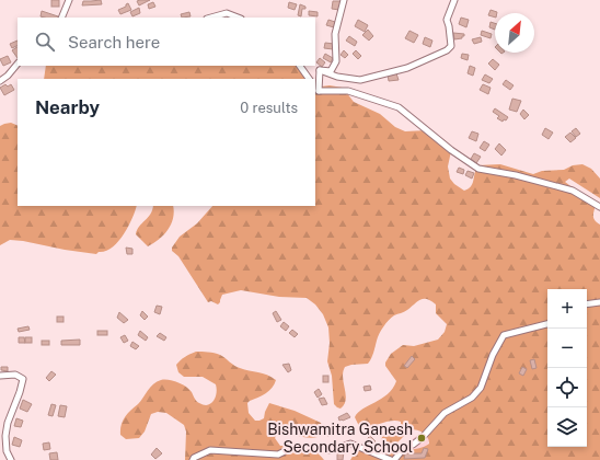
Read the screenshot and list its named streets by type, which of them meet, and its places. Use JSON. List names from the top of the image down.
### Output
{
  "places": ["Bishwamitra Ganesh Secondary School"],
  "north": "top right",
  "page": {
    "search": "Search here",
    "heading": ["Nearby", "0 results"],
    "map_buttons": ["+", "−"]
  }
}
